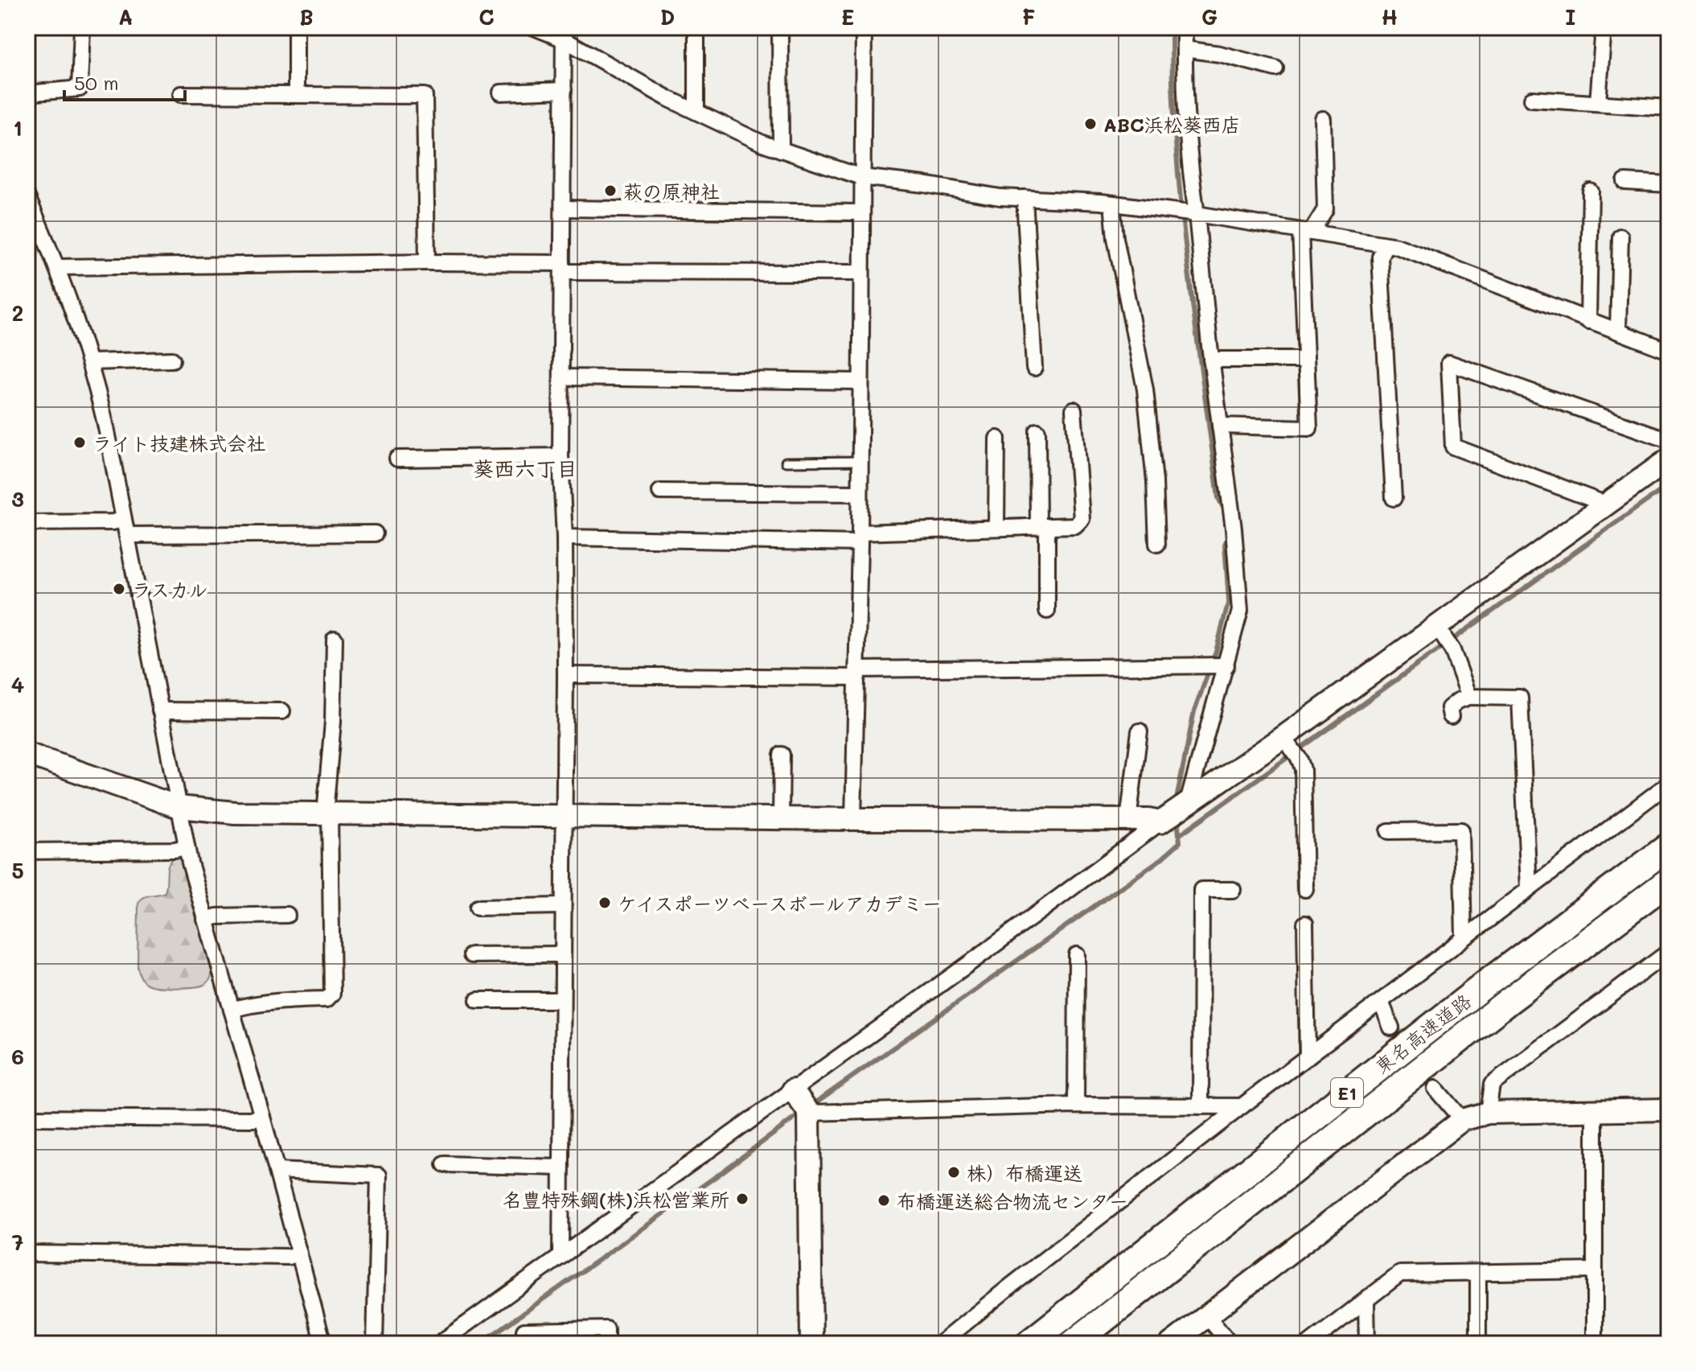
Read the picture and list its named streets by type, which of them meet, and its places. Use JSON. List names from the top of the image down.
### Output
{
  "streets": {
    "highway": ["東名高速道路", "E1"]
  },
  "districts": ["葵西六丁目"],
  "places": [
    "ABC浜松葵西店",
    "萩の原神社",
    "ライト技建株式会社",
    "ラスカル",
    "ケイスポーツベースボールアカデミー",
    "株）布橋運送",
    "名豊特殊鋼(株)浜松営業所",
    "布橋運送総合物流センター"
  ],
  "scale_bar": "50 m",
  "grid": {
    "columns": [
      "A",
      "B",
      "C",
      "D",
      "E",
      "F",
      "G",
      "H",
      "I"
    ],
    "rows": [
      "1",
      "2",
      "3",
      "4",
      "5",
      "6",
      "7"
    ]
  }
}
